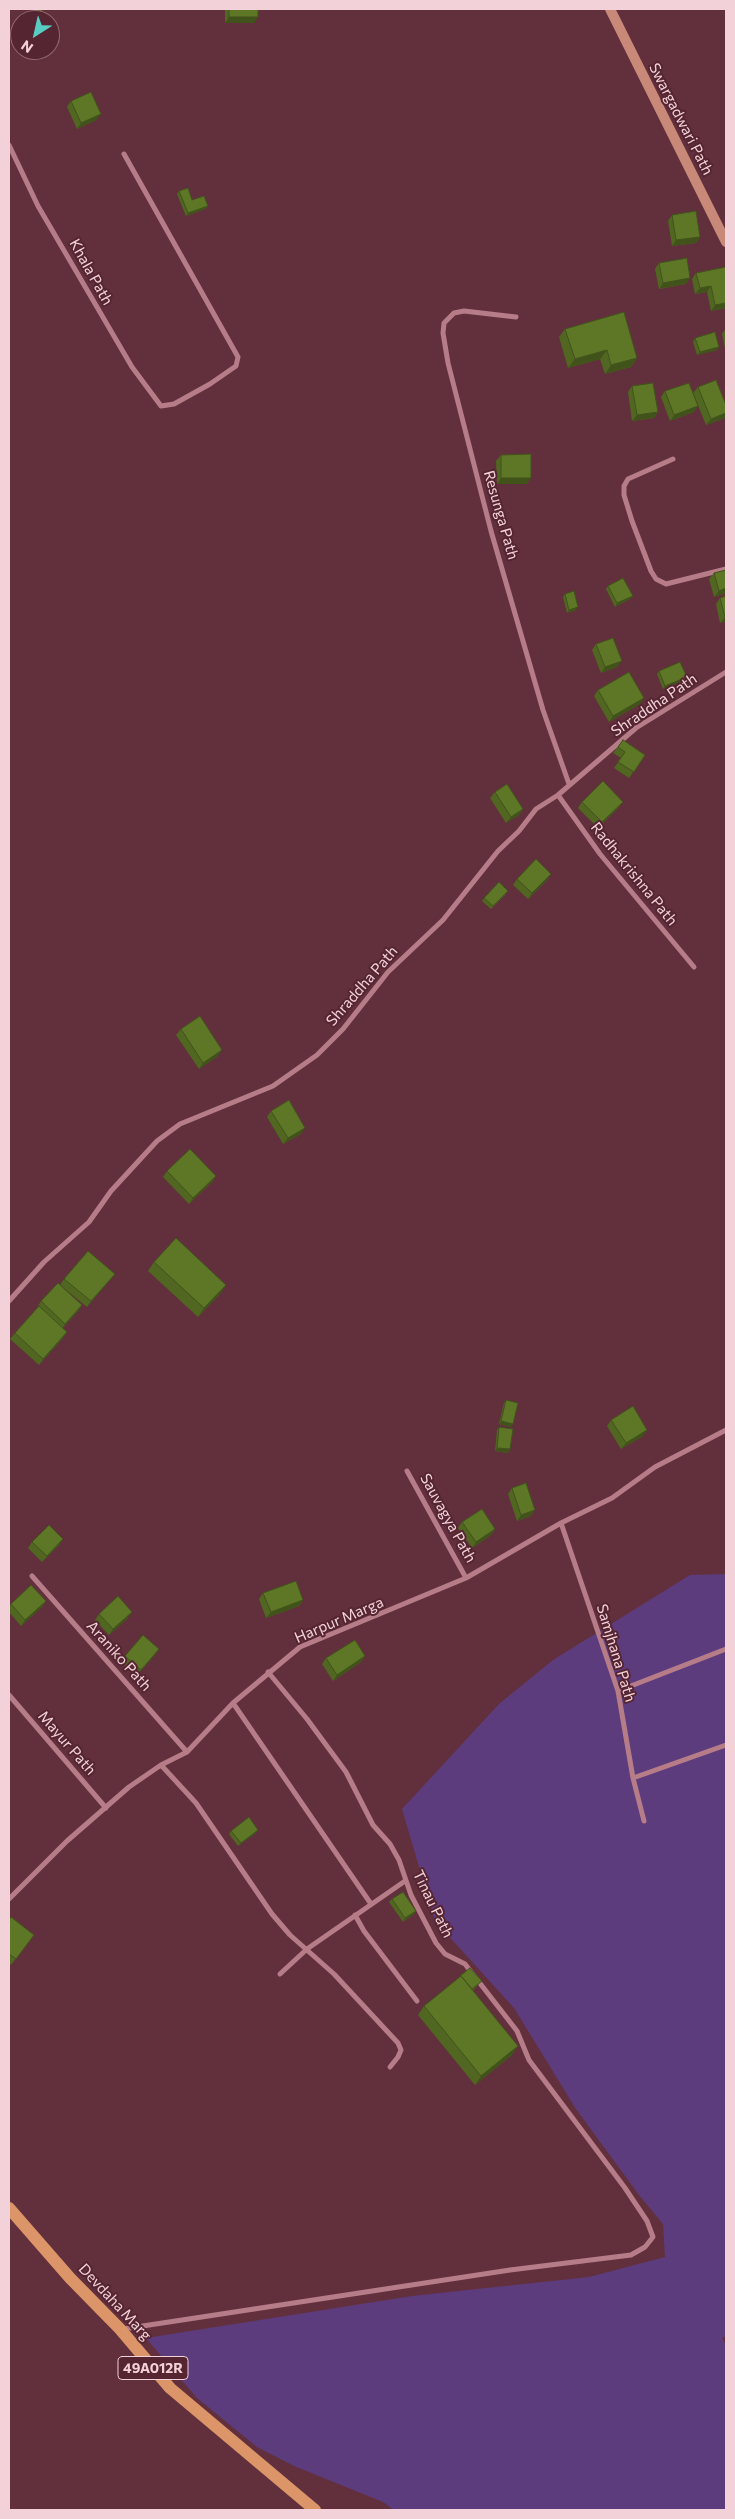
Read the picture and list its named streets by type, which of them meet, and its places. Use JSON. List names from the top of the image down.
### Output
{
  "streets": {
    "main road": ["Devdaha Marg", "49A012R"],
    "street": [
      "Swargadwari Path",
      "Khala Path",
      "Resunga Path",
      "Shraddha Path",
      "Radhakrishna Path",
      "Sauvagya Path",
      "Harpur Marga",
      "Samjhana Path",
      "Araniko Path",
      "Mayur Path",
      "Tinau Path"
    ]
  },
  "crossings": [
    ["Resunga Path", "Shraddha Path"],
    ["Shraddha Path", "Radhakrishna Path"],
    ["Sauvagya Path", "Harpur Marga"],
    ["Harpur Marga", "Samjhana Path"],
    ["Harpur Marga", "Araniko Path"],
    ["Harpur Marga", "Mayur Path"],
    ["Harpur Marga", "Tinau Path"],
    ["Tinau Path", "Devdaha Marg"]
  ],
  "north": "bottom left"
}
